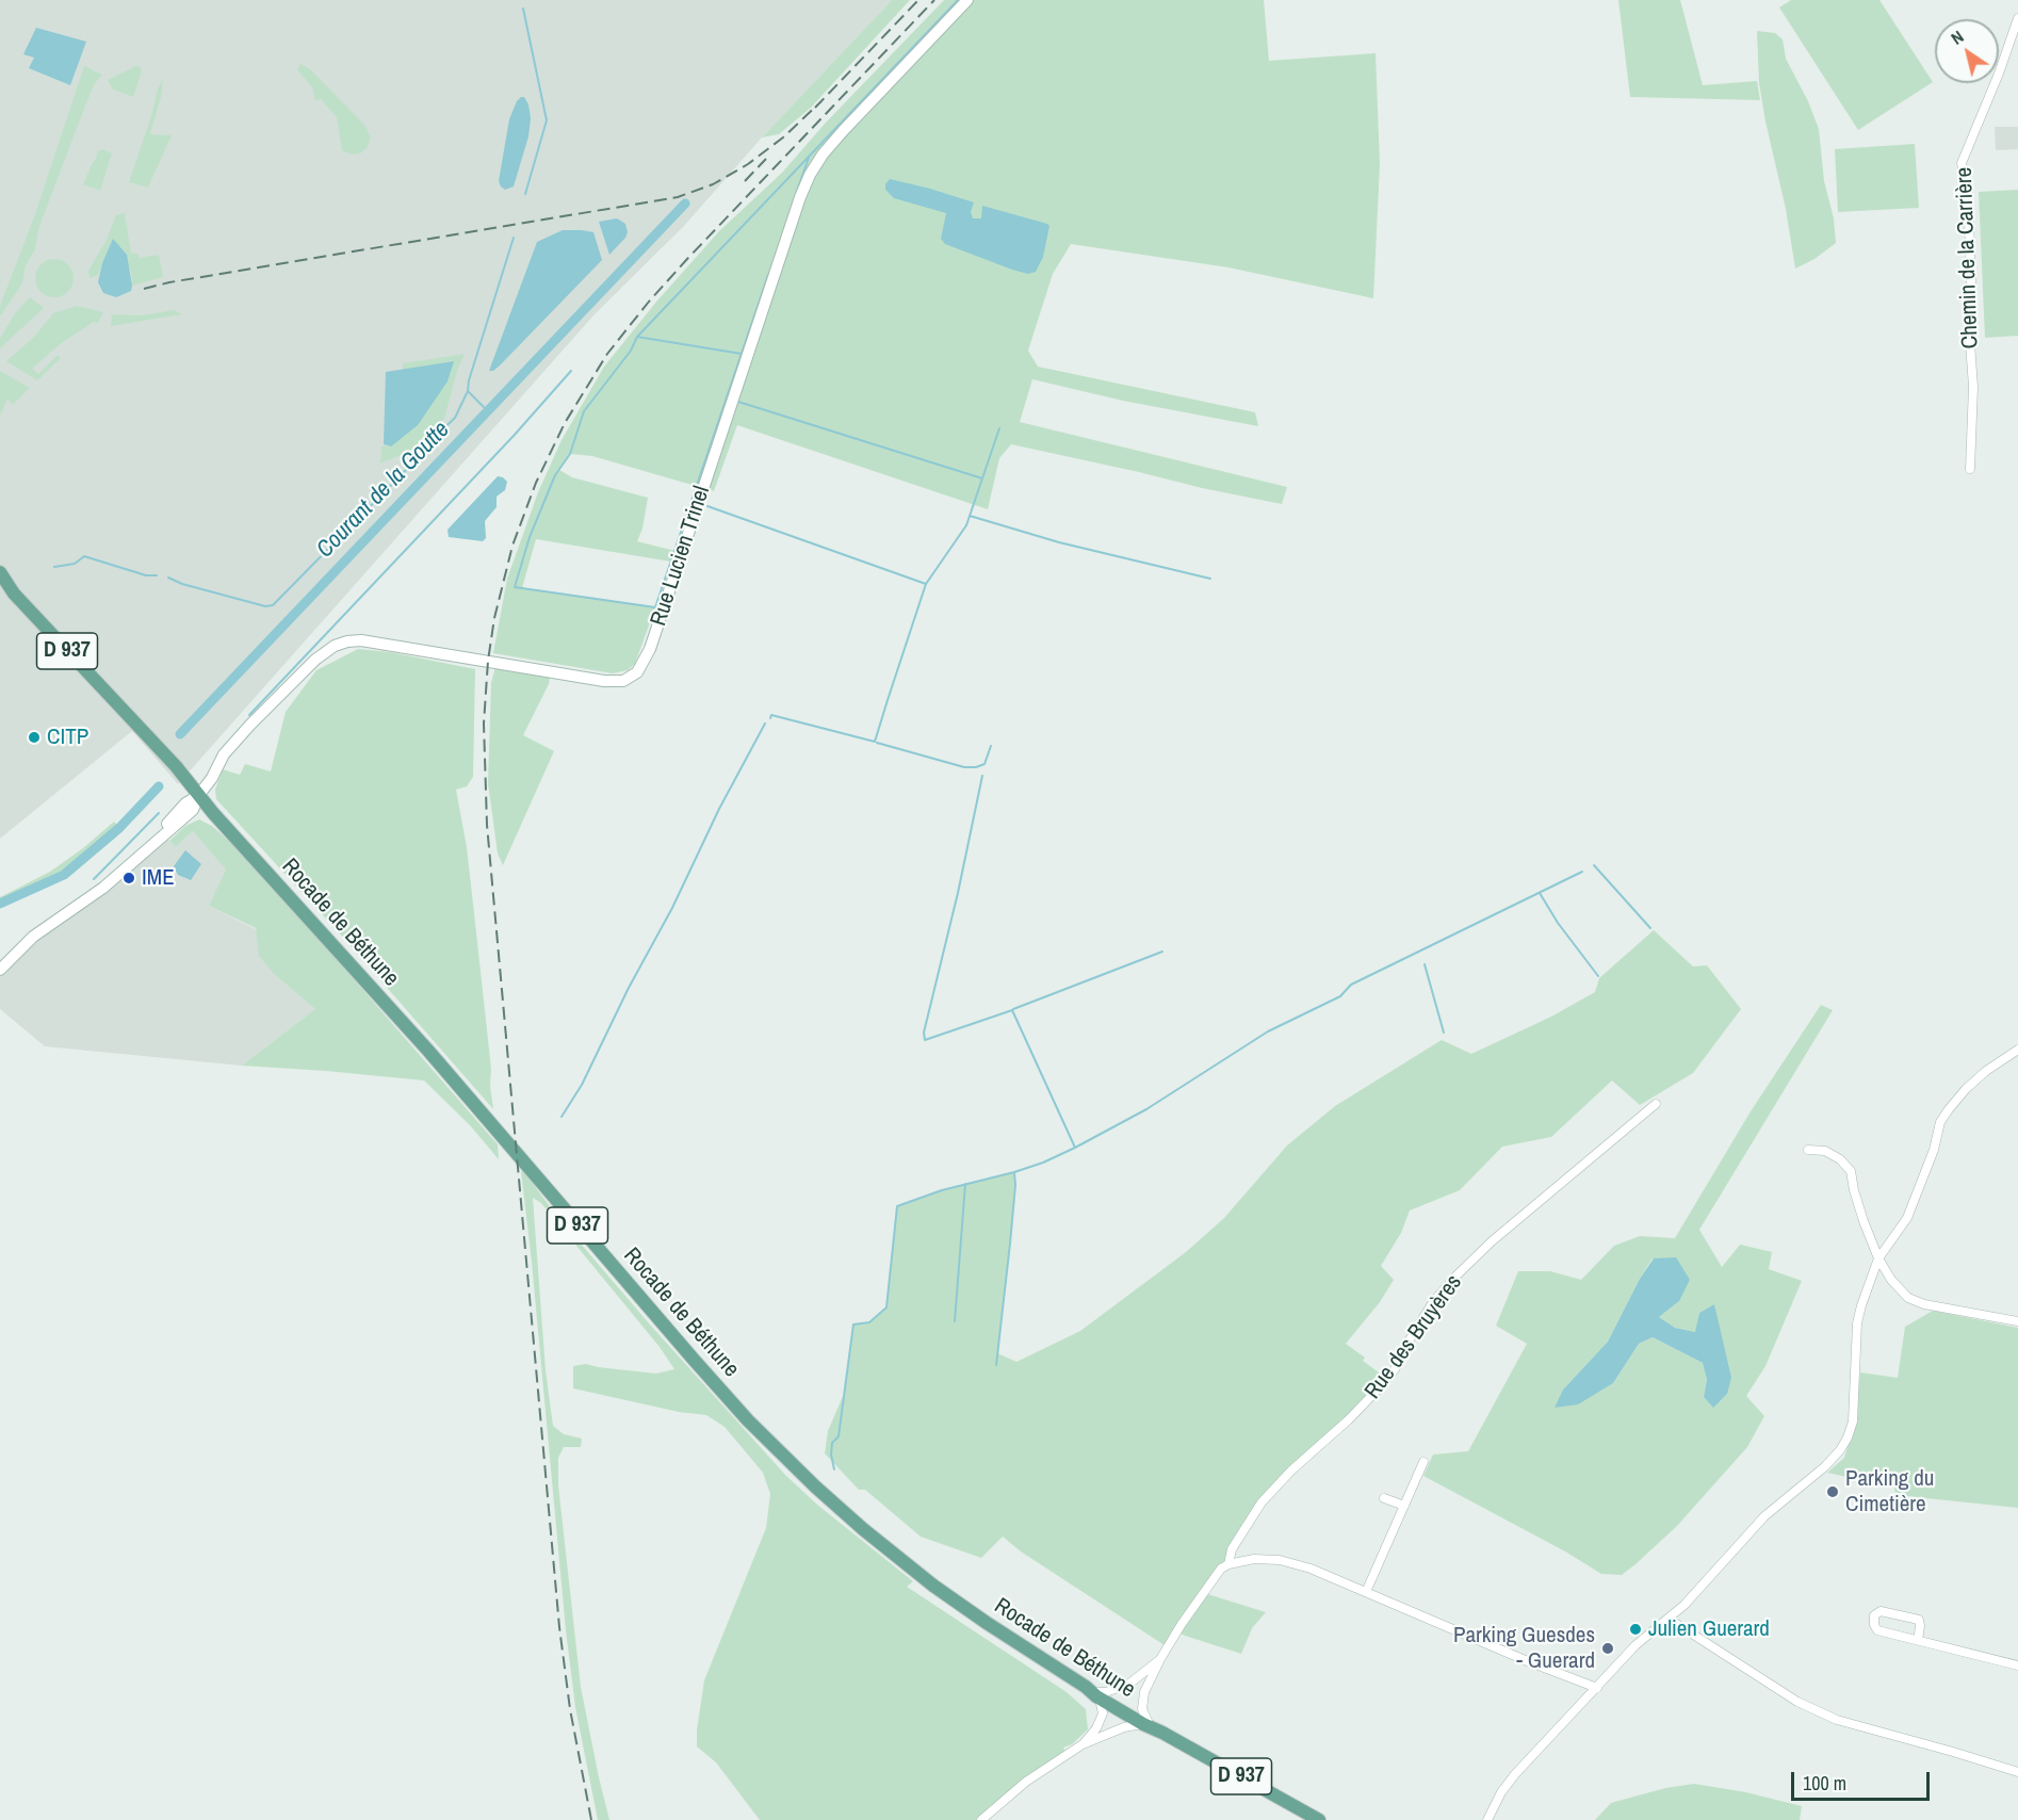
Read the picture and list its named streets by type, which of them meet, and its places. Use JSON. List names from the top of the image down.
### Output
{
  "streets": {
    "main road": ["D 937", "Rocade de Béthune"],
    "street": ["Chemin de la Carrière", "Rue Lucien Trinel", "Rue des Bruyères"]
  },
  "crossings": [
    ["Rue Lucien Trinel", "Rocade de Béthune"],
    ["D 937", "Rocade de Béthune"],
    ["Rocade de Béthune", "Rue des Bruyères"]
  ],
  "water": ["Courant de la Goutte"],
  "places": [
    "CITP",
    "IME",
    "Parking du Cimetière",
    "Julien Guerard",
    "Parking Guesdes - Guerard"
  ],
  "scale_bar": "100 m",
  "north": "top left"
}
